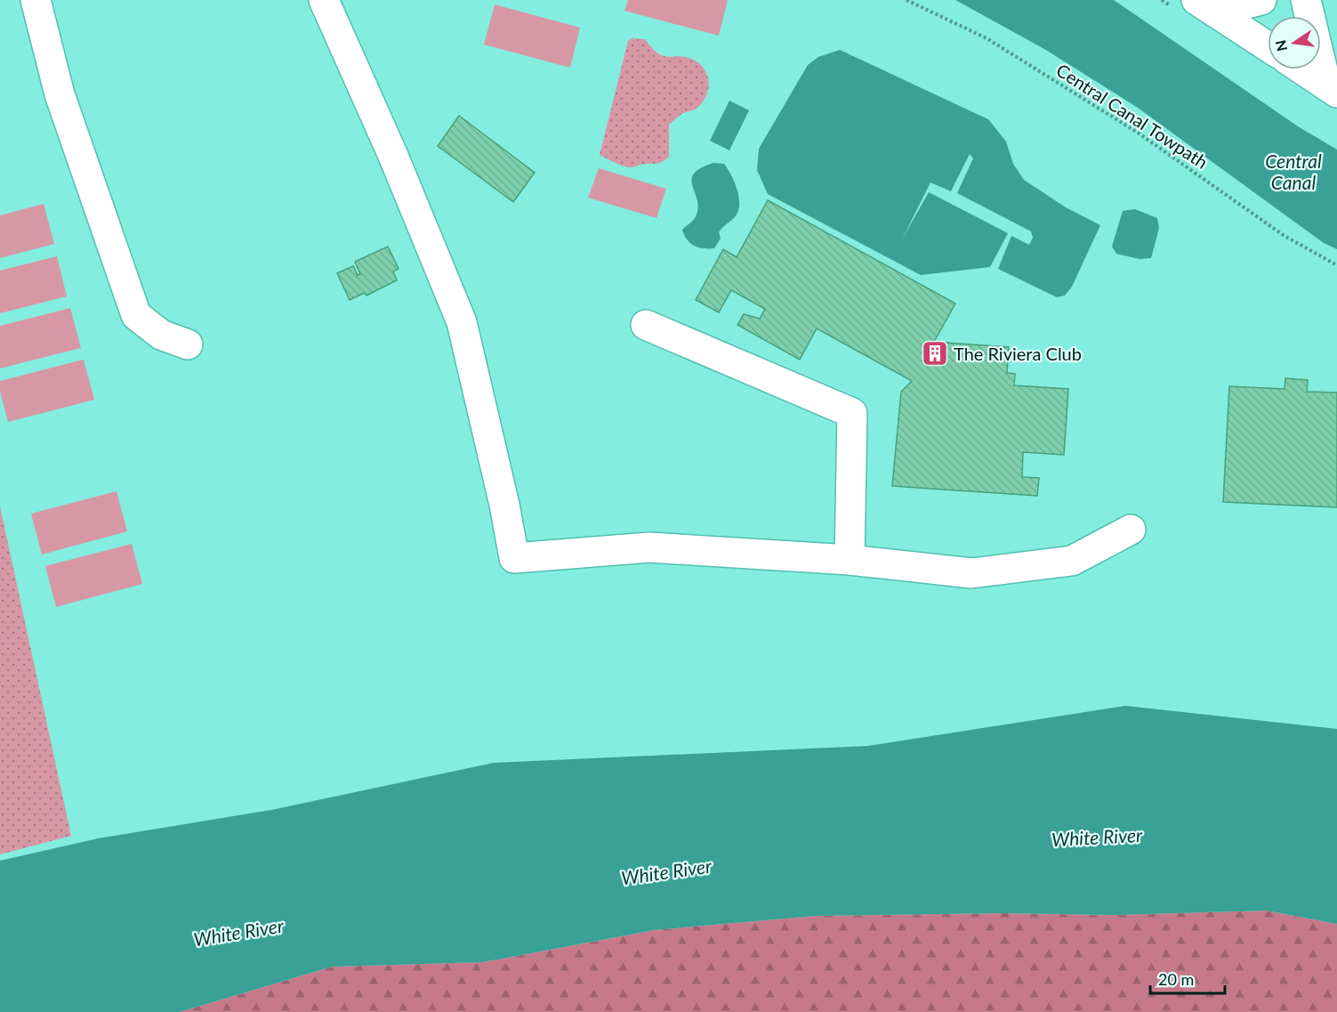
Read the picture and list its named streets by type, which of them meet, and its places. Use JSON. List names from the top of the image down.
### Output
{
  "streets": {
    "path": ["Central Canal Towpath"]
  },
  "water": ["Central Canal", "White River"],
  "places": {
    "building": ["The Riviera Club"]
  },
  "scale_bar": "20 m",
  "north": "left"
}
